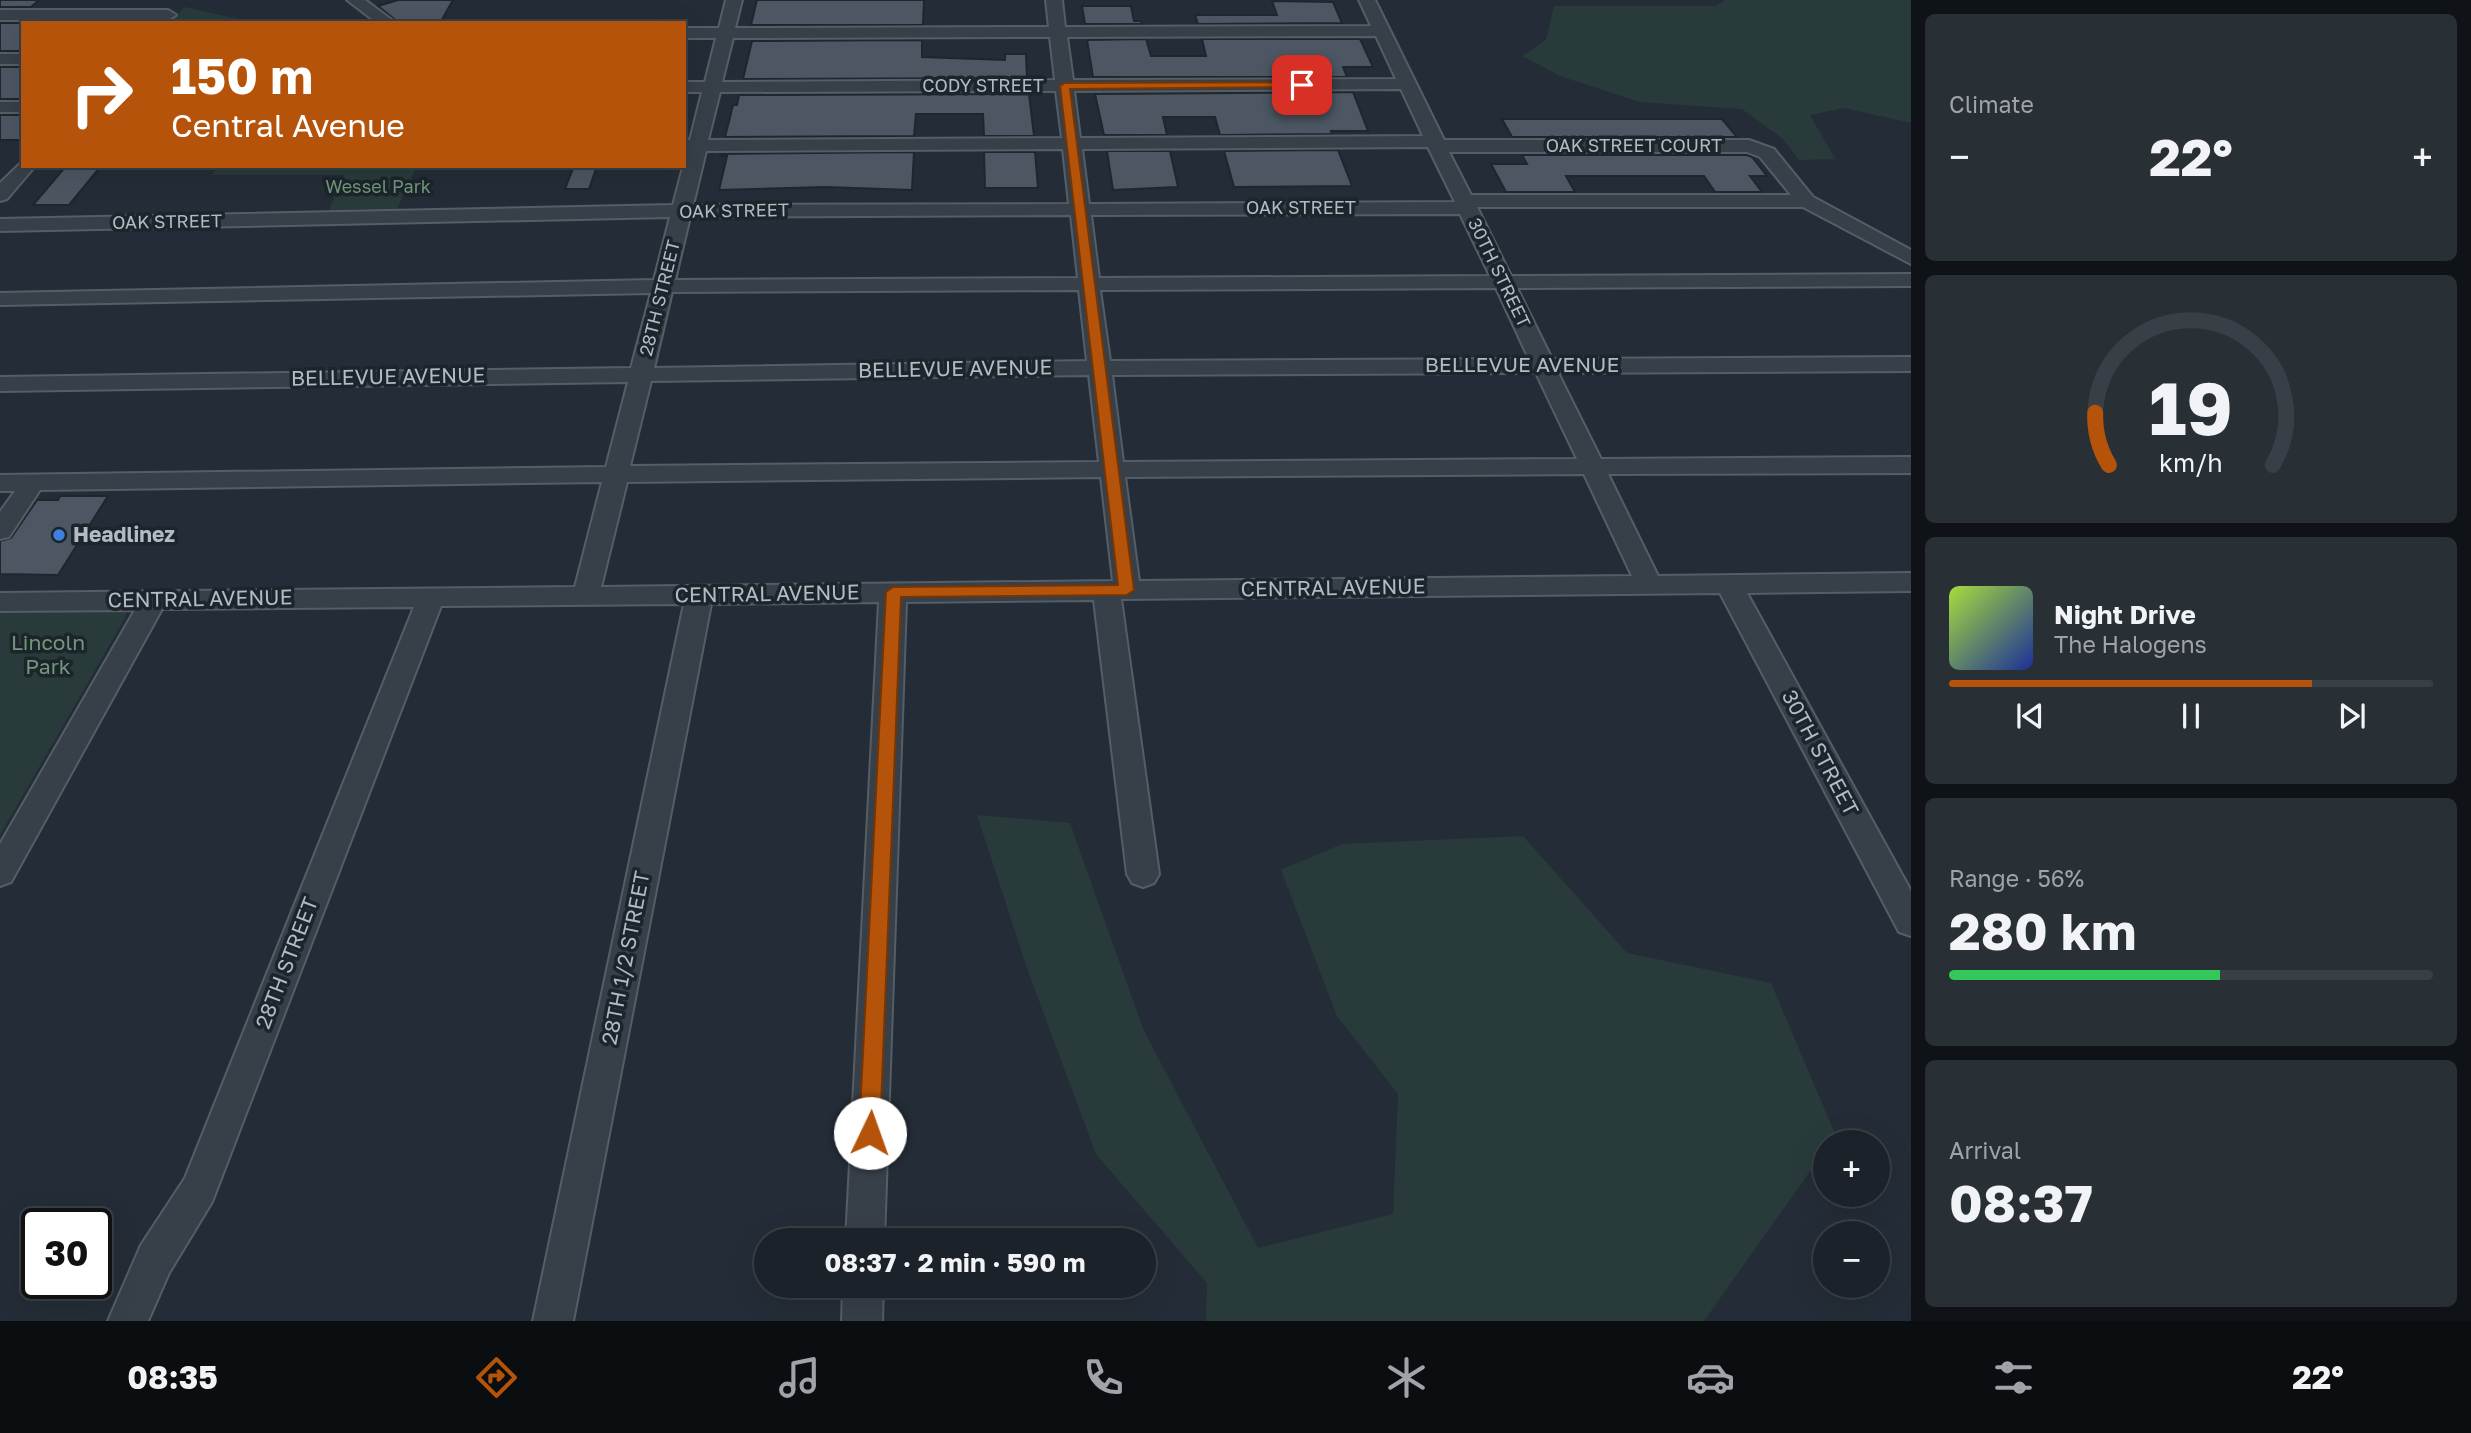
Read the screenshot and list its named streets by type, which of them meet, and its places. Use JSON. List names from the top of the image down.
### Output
{
  "streets": {
    "street": [
      "CODY STREET",
      "OAK STREET COURT",
      "OAK STREET",
      "30TH STREET",
      "28TH STREET",
      "BELLEVUE AVENUE",
      "CENTRAL AVENUE",
      "28TH 1/2 STREET"
    ]
  },
  "crossings": [
    ["CODY STREET", "30TH STREET"],
    ["CODY STREET", "28TH STREET"],
    ["OAK STREET COURT", "OAK STREET"],
    ["OAK STREET COURT", "30TH STREET"],
    ["OAK STREET COURT", "28TH STREET"],
    ["OAK STREET", "30TH STREET"],
    ["OAK STREET", "28TH STREET"],
    ["30TH STREET", "BELLEVUE AVENUE"],
    ["30TH STREET", "CENTRAL AVENUE"],
    ["28TH STREET", "BELLEVUE AVENUE"],
    ["28TH STREET", "CENTRAL AVENUE"],
    ["CENTRAL AVENUE", "28TH 1/2 STREET"]
  ],
  "parks": ["Wessel Park", "Lincoln Park"],
  "places": ["Headlinez"],
  "page": {
    "tile": [
      "Climate",
      ["Range · 56%", "280 km"],
      ["Arrival", "08:37"]
    ],
    "turn": ["150 m", "Central Avenue"],
    "heat": ["−", "22°", "+"],
    "song": ["Night Drive", "The Halogens"],
    "map_buttons": ["+", "−"],
    "limit": "30",
    "trip": "08:37 · 2 min · 590 m",
    "tabs": ["08:35", "22°"],
    "gauge": ["19", "km/h"]
  }
}
